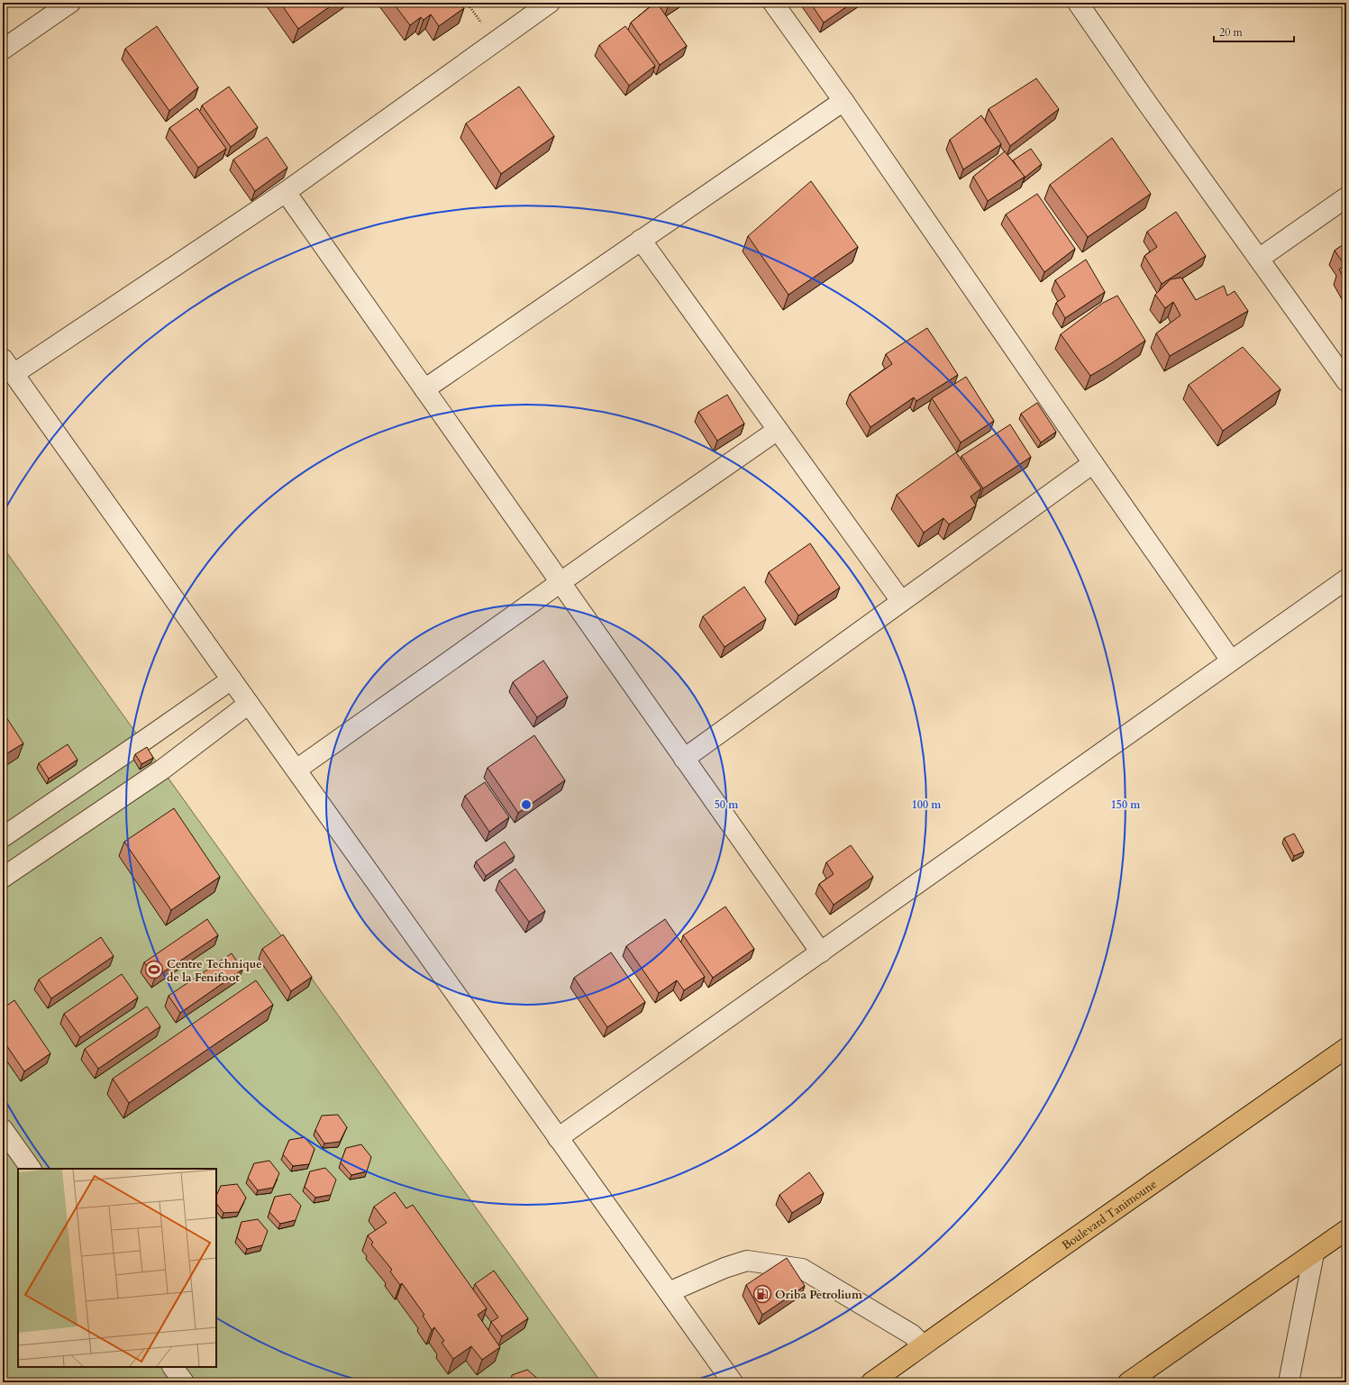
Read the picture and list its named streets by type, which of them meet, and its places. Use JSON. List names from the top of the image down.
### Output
{
  "streets": {
    "main road": ["Boulevard Tanimoune"]
  },
  "places": {
    "sports": ["Centre Technique de la Fenifoot"],
    "fuel station": ["Oriba Petrolium"]
  },
  "scale_bar": "20 m",
  "rings": ["50 m", "100 m", "150 m"]
}
